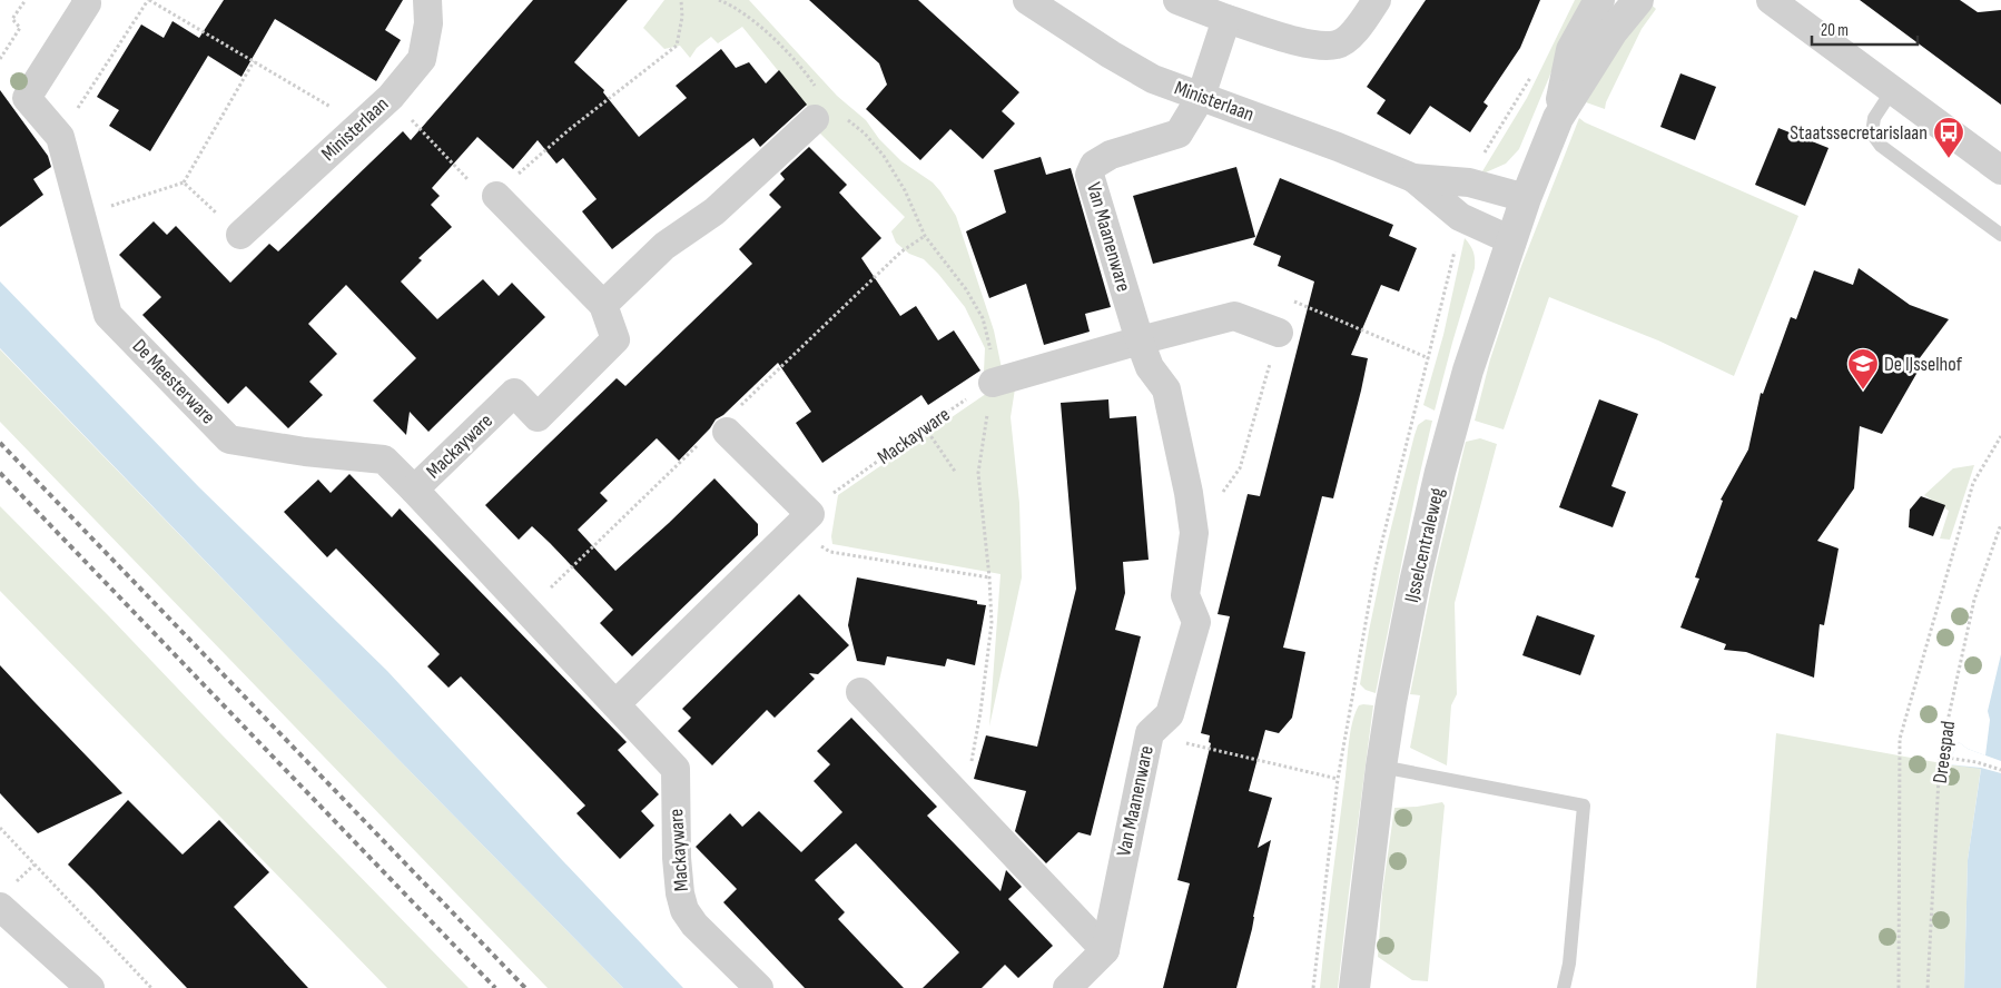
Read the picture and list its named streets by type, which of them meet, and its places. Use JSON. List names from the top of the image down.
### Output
{
  "streets": {
    "street": [
      "Ministerlaan",
      "Van Maanenware",
      "De Meesterware",
      "Mackayware",
      "IJsselcentraleweg"
    ],
    "path": ["Dreespad"]
  },
  "crossings": [
    ["Ministerlaan", "Van Maanenware"],
    ["Ministerlaan", "IJsselcentraleweg"],
    ["De Meesterware", "Mackayware"]
  ],
  "places": {
    "bus stop": ["Staatssecretarislaan"],
    "school or university": ["De IJsselhof"]
  },
  "scale_bar": "20 m"
}
